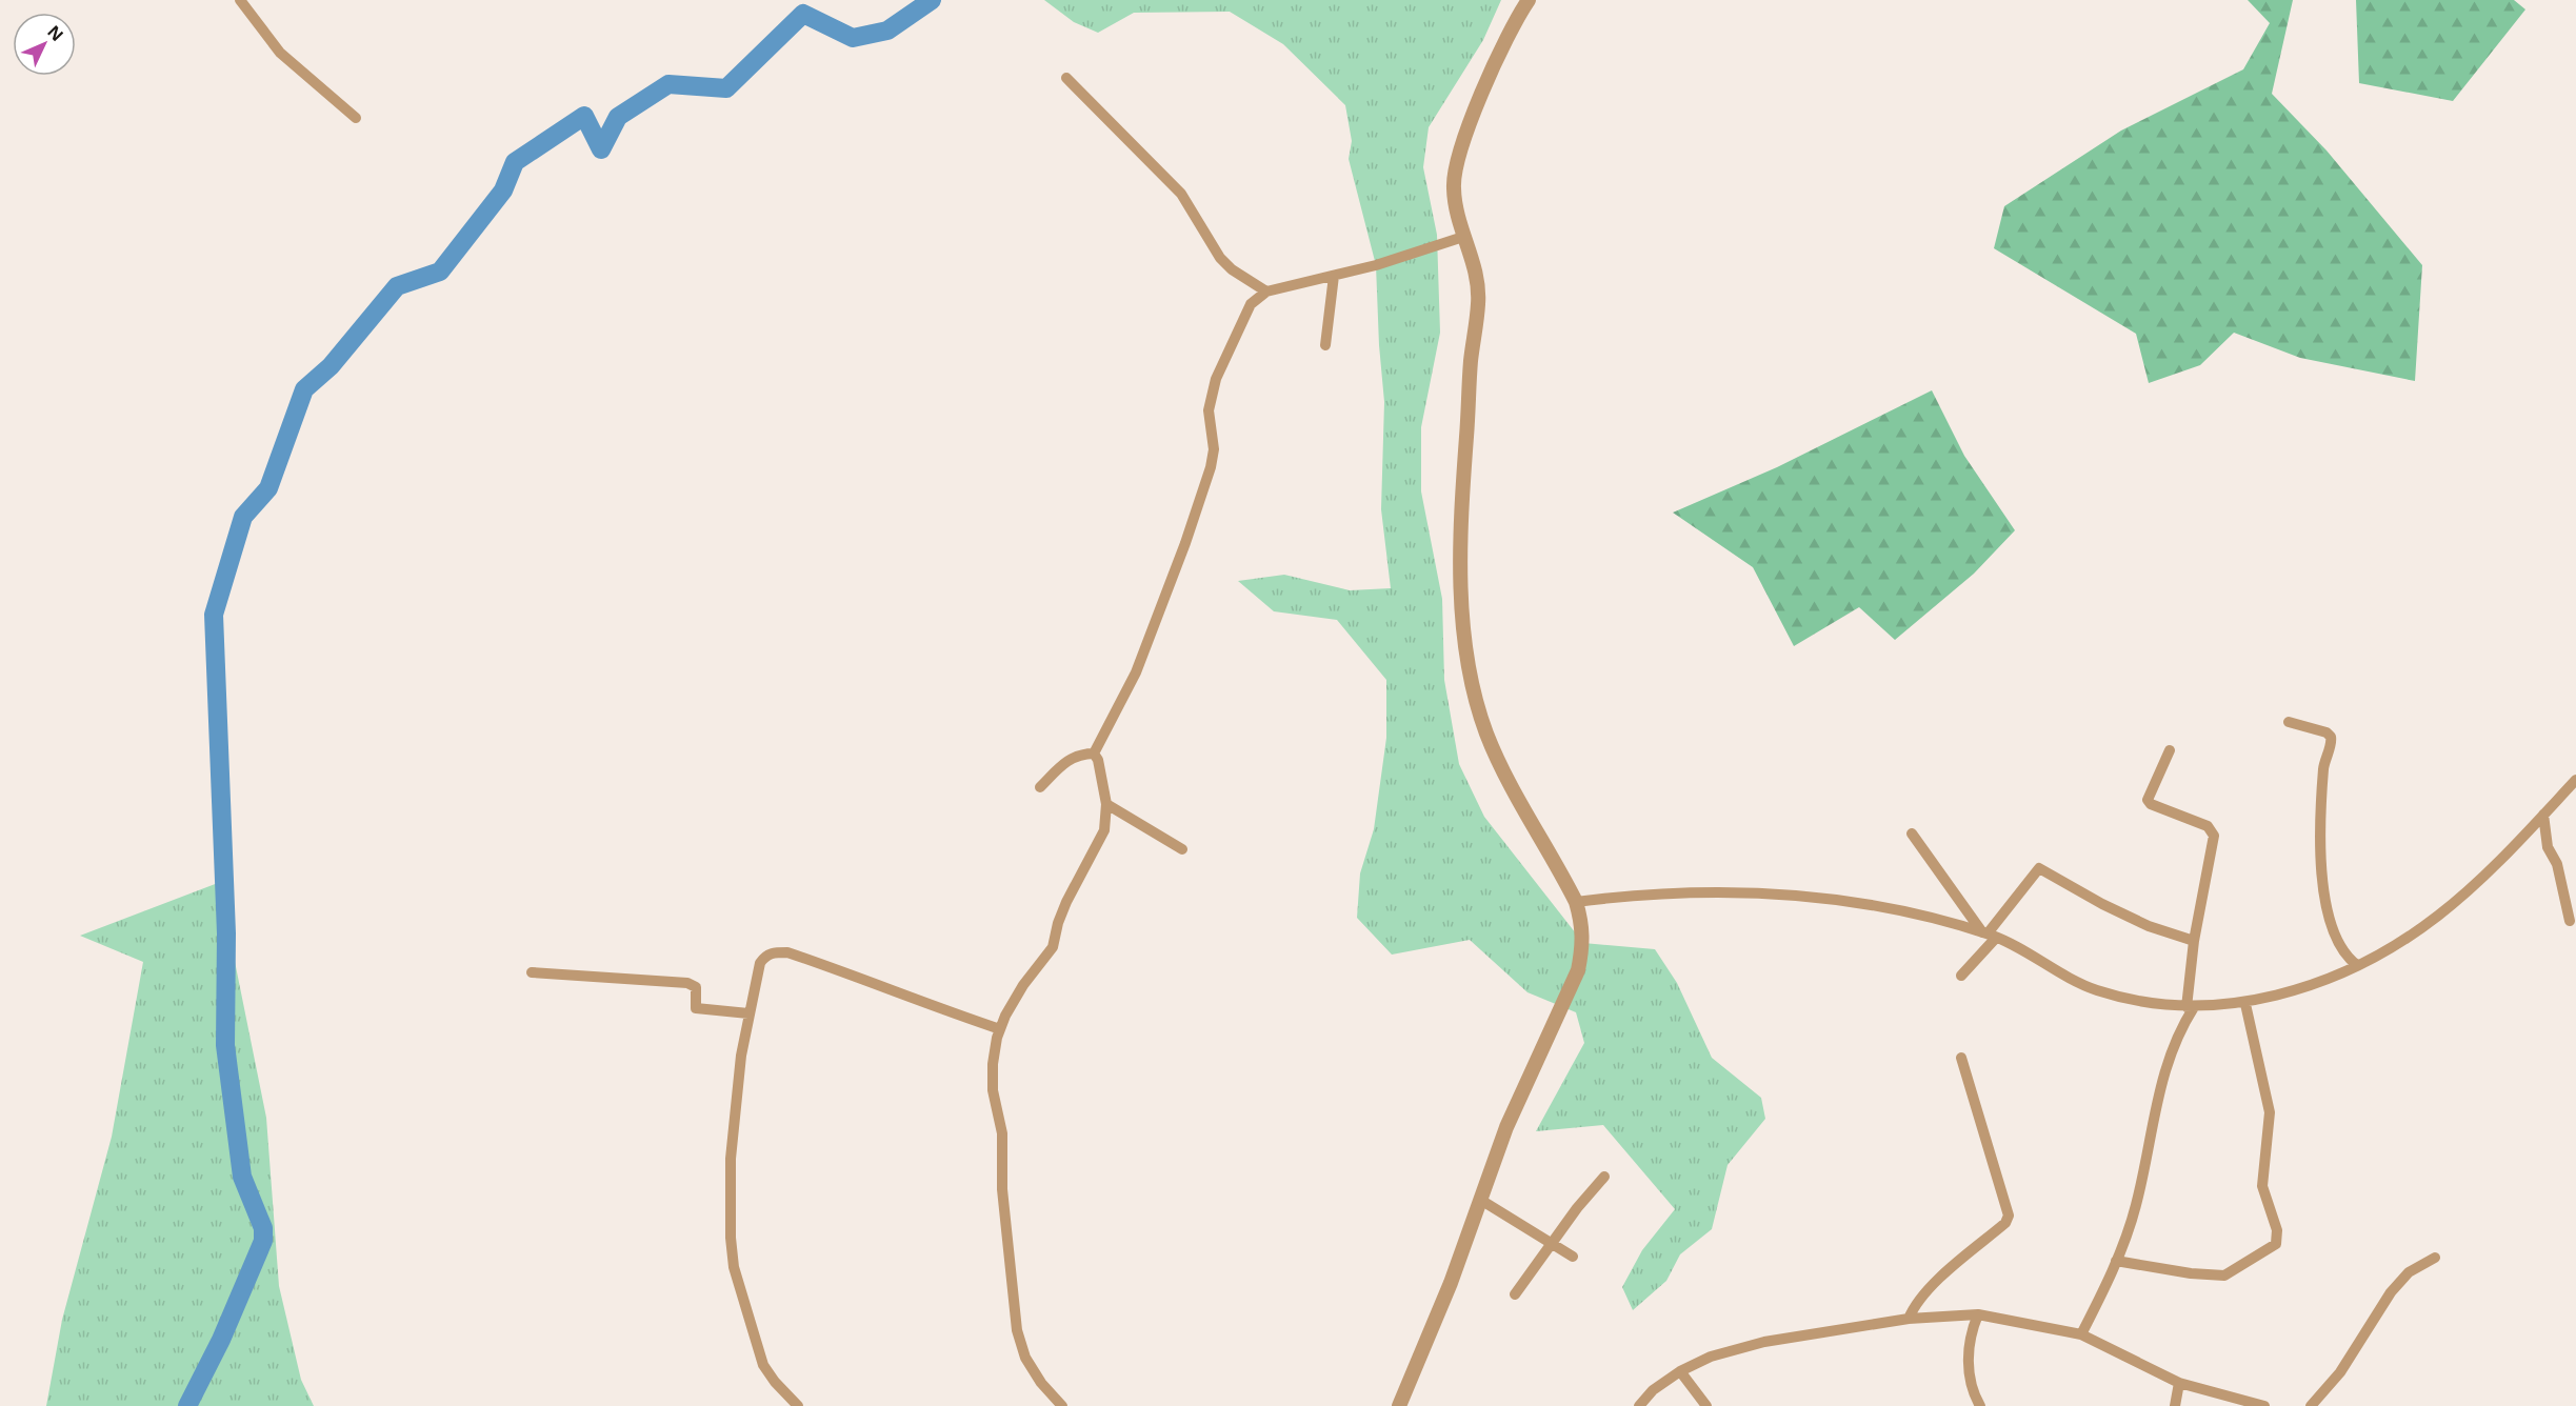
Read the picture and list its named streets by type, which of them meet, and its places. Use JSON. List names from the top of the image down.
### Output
{
  "north": "top right"
}
